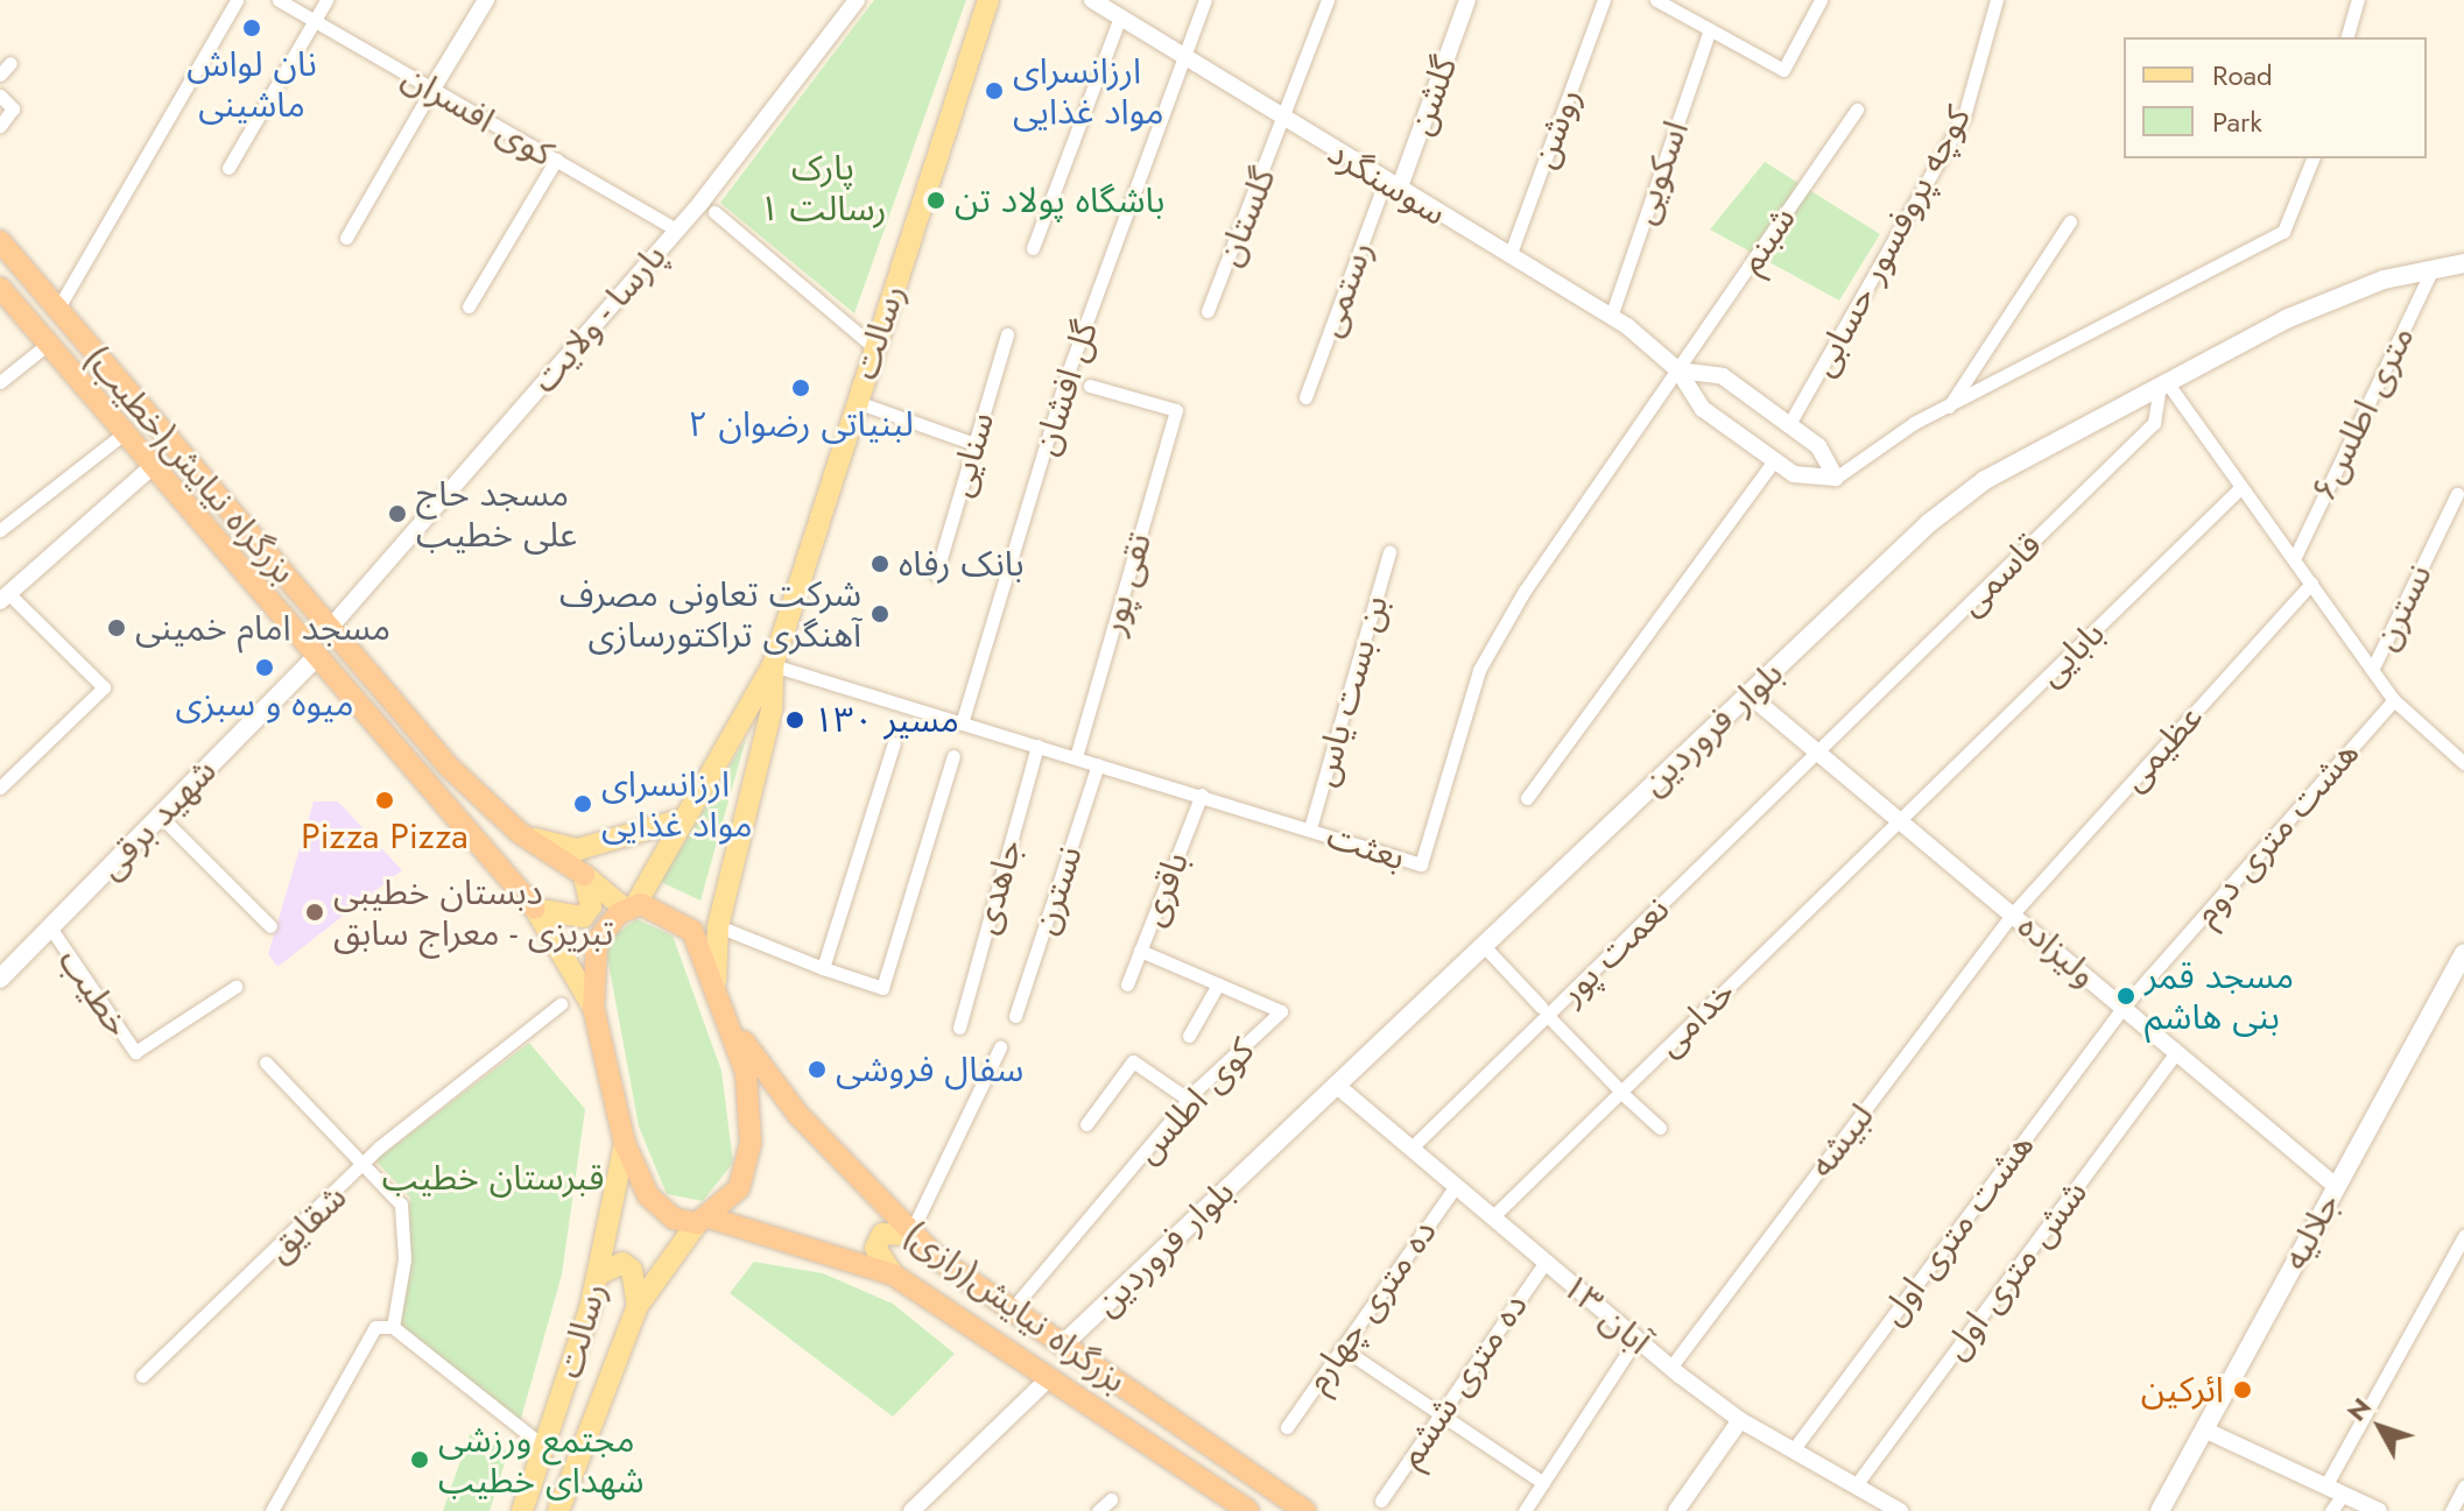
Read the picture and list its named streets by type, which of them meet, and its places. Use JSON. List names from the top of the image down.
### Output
{
  "streets": {
    "highway": ["بزرگراه نیایش(خطیب)", "بزرگراه نیایش(رازی)"],
    "main road": [
      "رسالت",
      "بلوار فروردین",
      "شهید برقی",
      "جلالیه"
    ],
    "street": [
      "گلشن",
      "کوی افسران",
      "روشن",
      "اسکویی",
      "سوسنگرد",
      "گلستان",
      "شبنم",
      "کوچه پروفسور حسابی",
      "رستمی",
      "پارسا - ولایت",
      "گل افشان",
      "۶متری اطلس",
      "سنایی",
      "قاسمی",
      "تقی پور",
      "نسترن",
      "بابایی",
      "بن بست یاس",
      "عظیمی",
      "هشت متری دوم",
      "بعثت",
      "جاهدی",
      "باقری",
      "نعمت پور",
      "ولیزاده",
      "خطیب",
      "خدامی",
      "کوی اطلس",
      "لبیشه",
      "شقایق",
      "هشت متری اول",
      "شش متری اول",
      "ده متری چهارم",
      "۱۳ آبان",
      "ده متری ششم"
    ]
  },
  "crossings": [
    ["گلشن", "سوسنگرد"],
    ["گلشن", "رستمی"],
    ["کوی افسران", "پارسا - ولایت"],
    ["روشن", "سوسنگرد"],
    ["اسکویی", "سوسنگرد"],
    ["سوسنگرد", "گلستان"],
    ["سوسنگرد", "شبنم"],
    ["سوسنگرد", "کوچه پروفسور حسابی"],
    ["سوسنگرد", "رستمی"],
    ["سوسنگرد", "گل افشان"],
    ["سوسنگرد", "بعثت"],
    ["شبنم", "بعثت"],
    ["پارسا - ولایت", "بزرگراه نیایش(خطیب)"],
    ["رسالت", "بعثت"],
    ["رسالت", "بزرگراه نیایش(رازی)"],
    ["گل افشان", "بعثت"],
    ["۶متری اطلس", "بلوار فروردین"],
    ["بزرگراه نیایش(خطیب)", "شهید برقی"],
    ["قاسمی", "بلوار فروردین"],
    ["قاسمی", "نعمت پور"],
    ["قاسمی", "ولیزاده"],
    ["تقی پور", "بعثت"],
    ["نسترن", "بعثت"],
    ["بابایی", "ولیزاده"],
    ["بابایی", "خدامی"],
    ["بن بست یاس", "بعثت"],
    ["بلوار فروردین", "ولیزاده"],
    ["بلوار فروردین", "بزرگراه نیایش(رازی)"],
    ["بلوار فروردین", "۱۳ آبان"],
    ["عظیمی", "ولیزاده"],
    ["عظیمی", "لبیشه"],
    ["شهید برقی", "خطیب"],
    ["هشت متری دوم", "ولیزاده"],
    ["هشت متری دوم", "هشت متری اول"],
    ["بعثت", "جاهدی"],
    ["بعثت", "باقری"],
    ["باقری", "کوی اطلس"],
    ["نعمت پور", "ولیزاده"],
    ["نعمت پور", "۱۳ آبان"],
    ["ولیزاده", "خدامی"],
    ["ولیزاده", "لبیشه"],
    ["ولیزاده", "هشت متری اول"],
    ["ولیزاده", "جلالیه"],
    ["ولیزاده", "شش متری اول"],
    ["خدامی", "۱۳ آبان"],
    ["کوی اطلس", "بزرگراه نیایش(رازی)"],
    ["لبیشه", "۱۳ آبان"],
    ["هشت متری اول", "۱۳ آبان"],
    ["شش متری اول", "۱۳ آبان"],
    ["ده متری چهارم", "۱۳ آبان"],
    ["۱۳ آبان", "ده متری ششم"]
  ],
  "parks": ["پارک رسالت ۱", "قبرستان خطیب"],
  "places": [
    "نان لواش ماشینی",
    "ارزانسراى مواد غذایى",
    "باشگاه پولاد تن",
    "لبنیاتی رضوان ۲",
    "مسجد حاج علی خطیب",
    "بانک رفاه",
    "شرکت تعاونی مصرف آهنگری تراکتورسازی",
    "مسجد امام خمینی",
    "میوه و سبزی",
    "مسیر ۱۳۰",
    "Pizza Pizza",
    "ارزانسرای مواد غذایی",
    "دبستان خطیبی تبریزی - معراج سابق",
    "مسجد قمر بنی هاشم",
    "سفال فروشی",
    "ائرکین",
    "مجتمع ورزشی شهدای خطیب"
  ],
  "legend": ["Road", "Park"],
  "north": "top left"
}
